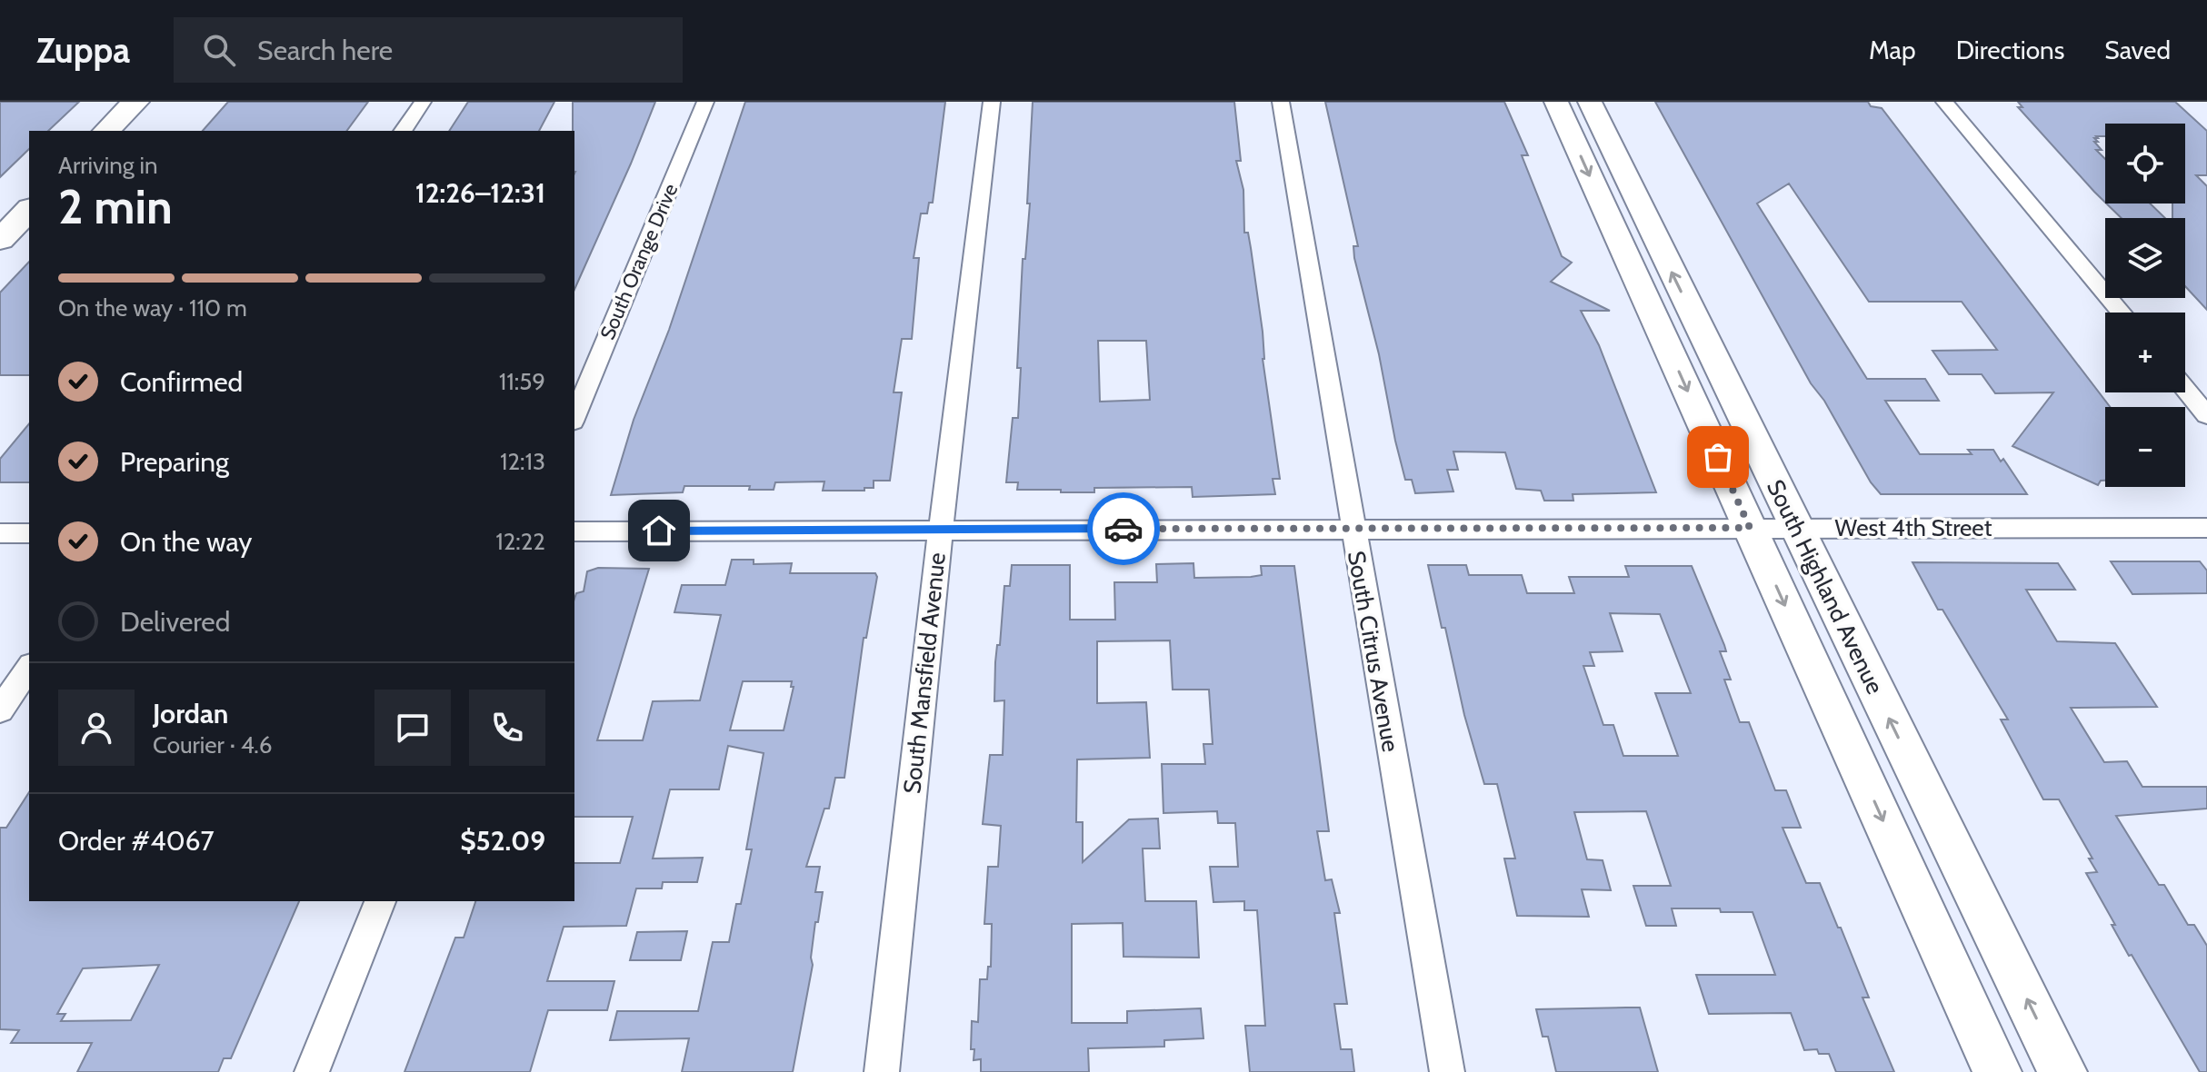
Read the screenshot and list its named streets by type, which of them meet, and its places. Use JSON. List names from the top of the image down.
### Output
{
  "streets": {
    "main road": ["South Highland Avenue"],
    "street": [
      "South Orange Drive",
      "West 4th Street",
      "South Citrus Avenue",
      "South Mansfield Avenue"
    ]
  },
  "crossings": [
    ["West 4th Street", "South Highland Avenue"],
    ["West 4th Street", "South Citrus Avenue"],
    ["West 4th Street", "South Mansfield Avenue"]
  ],
  "page": {
    "header": "Zuppa",
    "search": "Search here",
    "nav": ["Map", "Directions", "Saved"],
    "map_buttons": ["+", "−"],
    "heading": ["2 min", "Arriving in", "12:26–12:31"],
    "panel": [
      "Jordan",
      "Courier · 4.6",
      "Order #4067",
      "$52.09"
    ],
    "bar": "On the way · 110 m",
    "list": [
      ["Confirmed", "11:59"],
      ["Preparing", "12:13"],
      ["On the way", "12:22"],
      "Delivered"
    ]
  }
}
